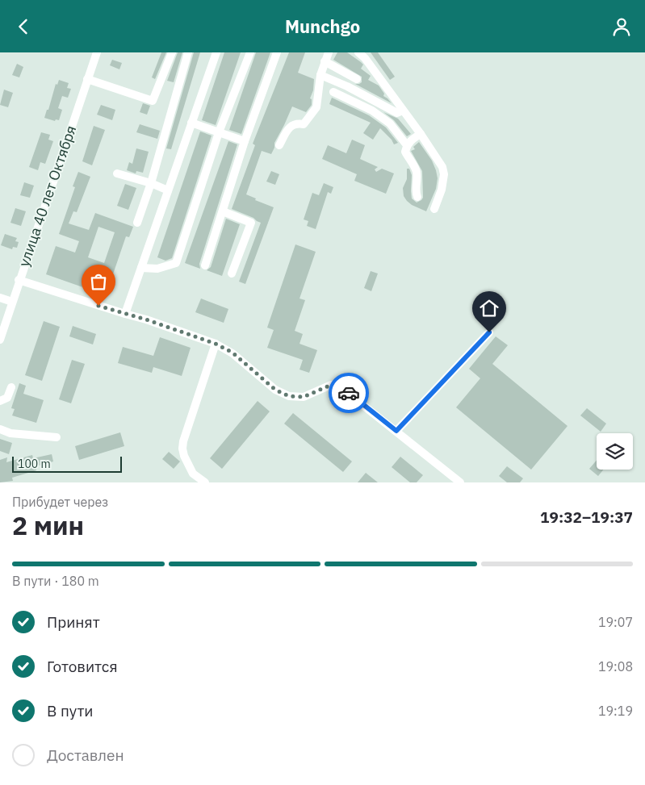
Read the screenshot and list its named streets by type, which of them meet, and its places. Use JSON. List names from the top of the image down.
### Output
{
  "streets": {
    "street": ["улица 40 лет Октября"]
  },
  "scale_bar": "100 m",
  "page": {
    "header": "Munchgo",
    "scale": "100 m",
    "heading": ["2 мин", "Прибудет через", "19:32–19:37"],
    "bar": "В пути · 180 m",
    "list": [
      ["Принят", "19:07"],
      ["Готовится", "19:08"],
      ["В пути", "19:19"],
      "Доставлен"
    ]
  }
}
